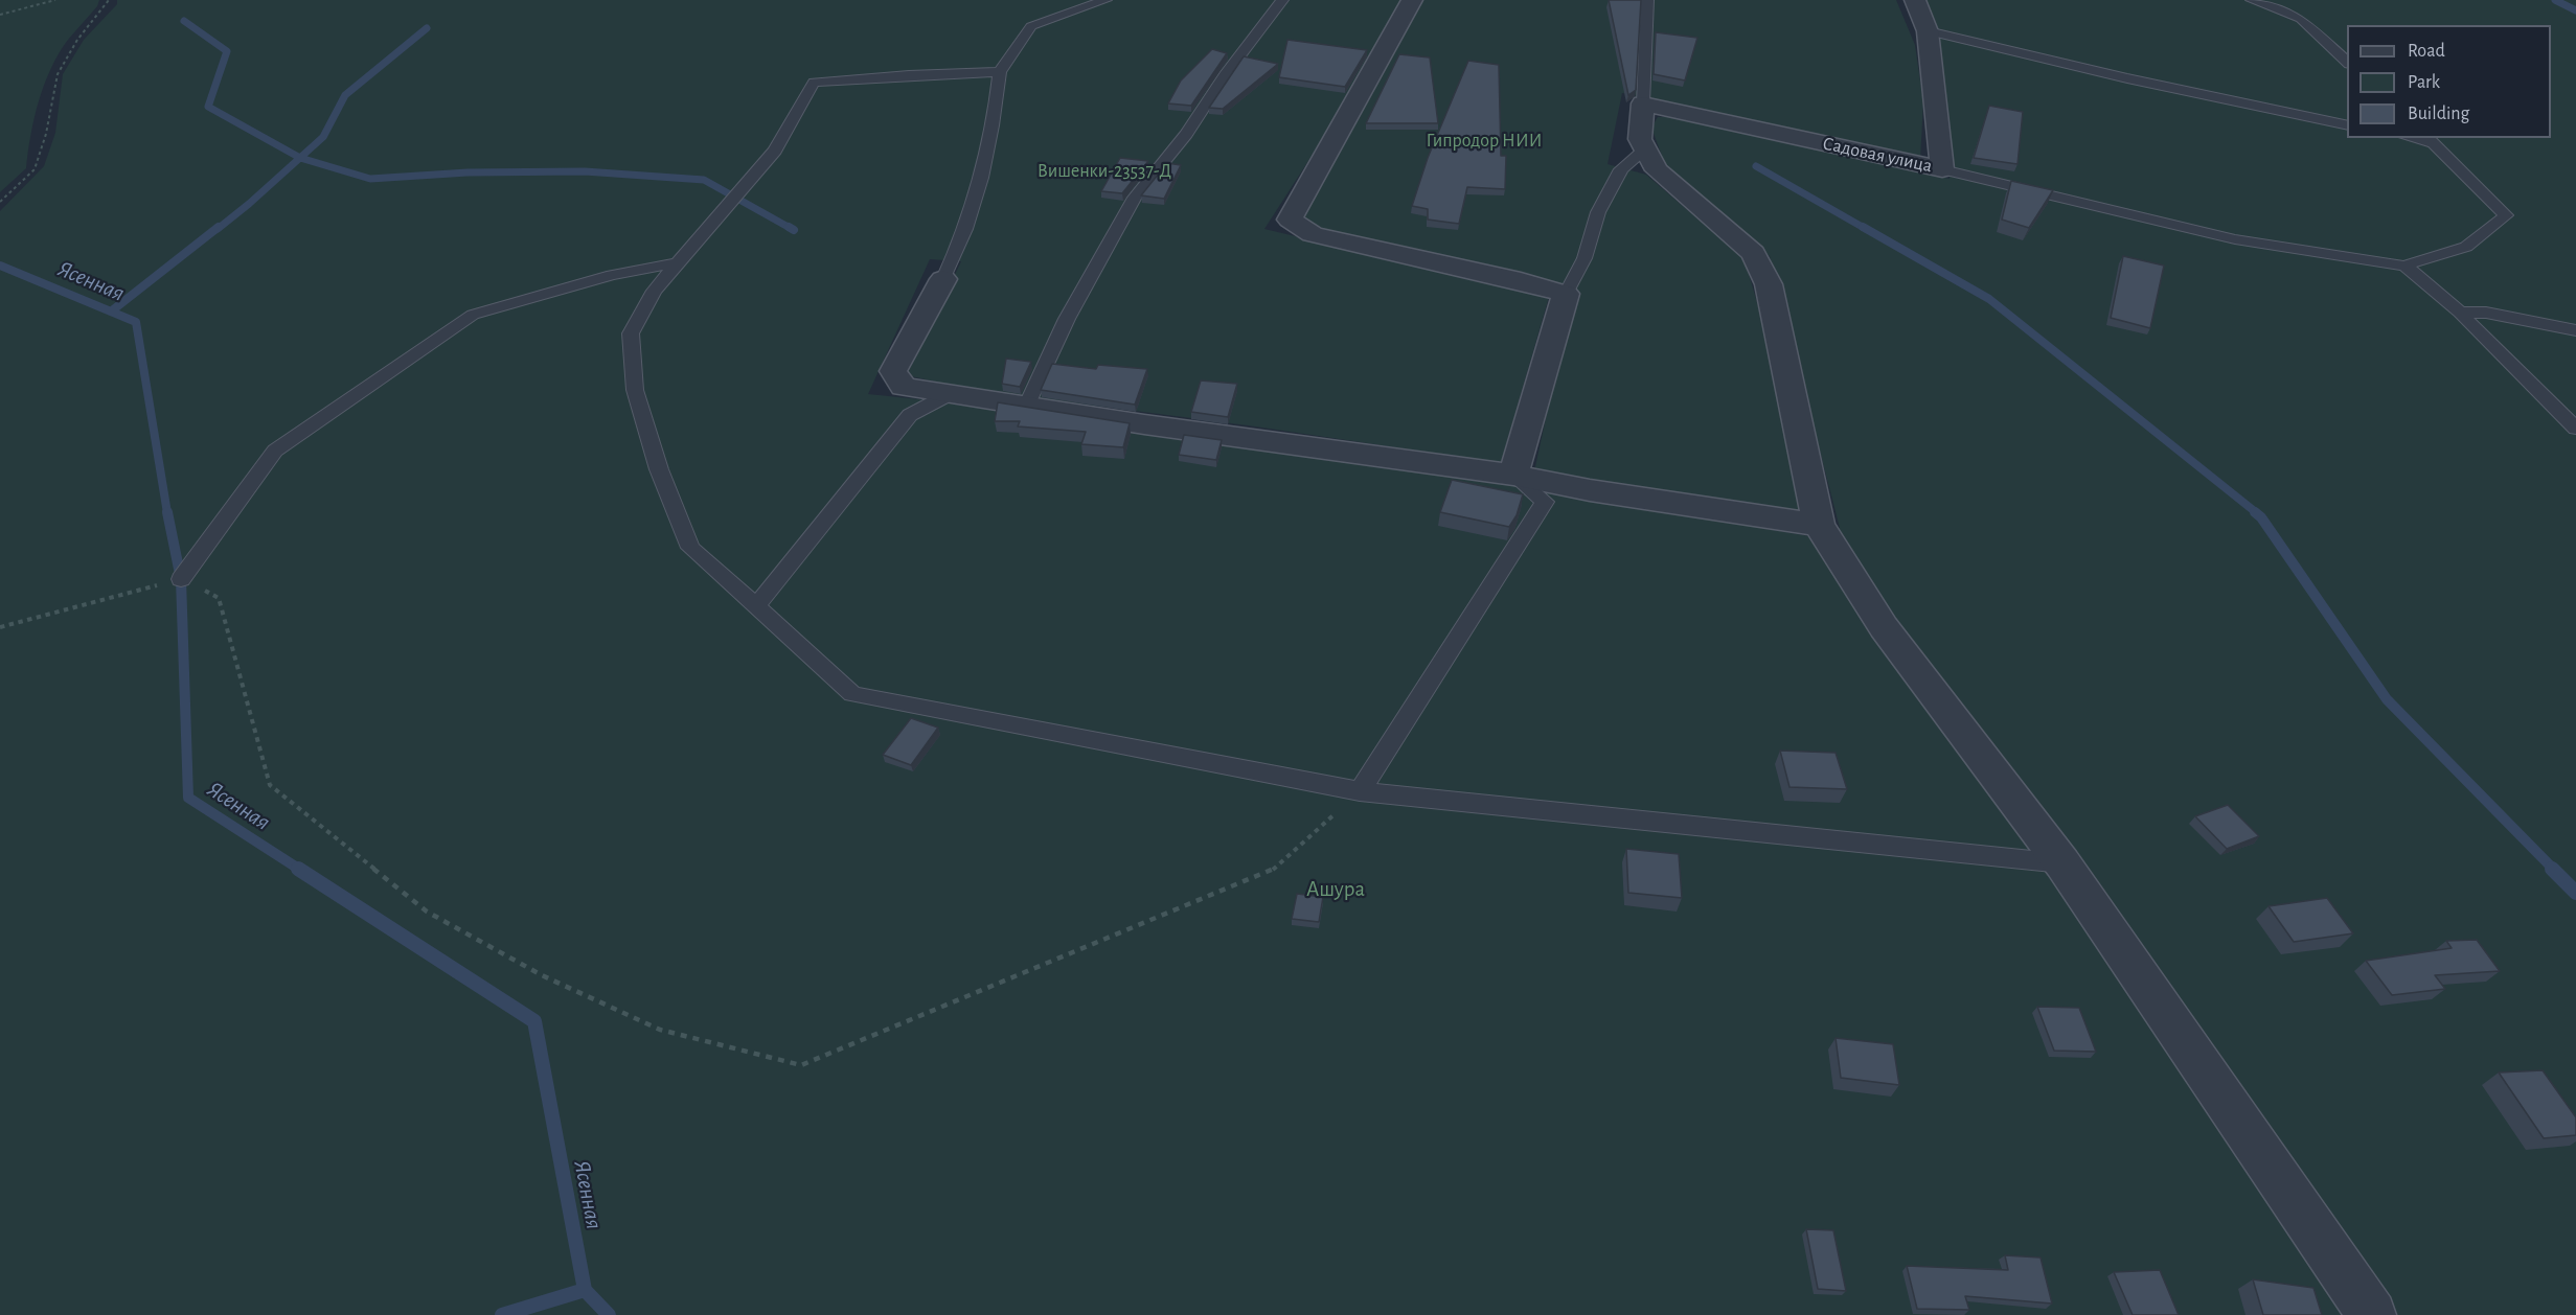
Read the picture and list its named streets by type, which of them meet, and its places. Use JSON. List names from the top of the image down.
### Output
{
  "streets": {
    "street": ["Садовая улица"]
  },
  "water": ["Ясенная"],
  "parks": ["Гипродор НИИ", "Вишенки-23537-Д", "Ашура"],
  "legend": ["Road", "Park", "Building"]
}
